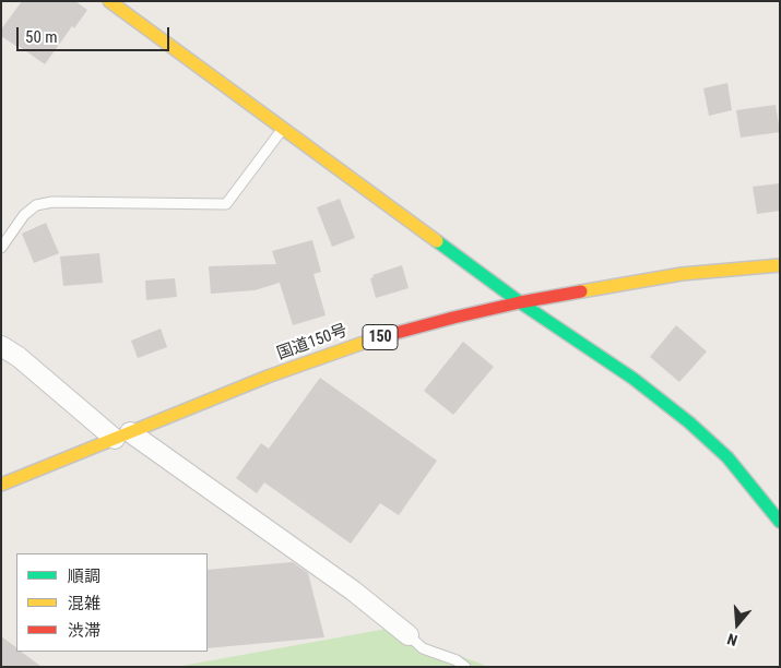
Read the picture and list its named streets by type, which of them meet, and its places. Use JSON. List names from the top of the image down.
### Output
{
  "streets": {
    "main road": ["150", "国道150号"]
  },
  "legend": ["順調", "混雑", "渋滞"],
  "scale_bar": "50 m",
  "north": "bottom"
}
